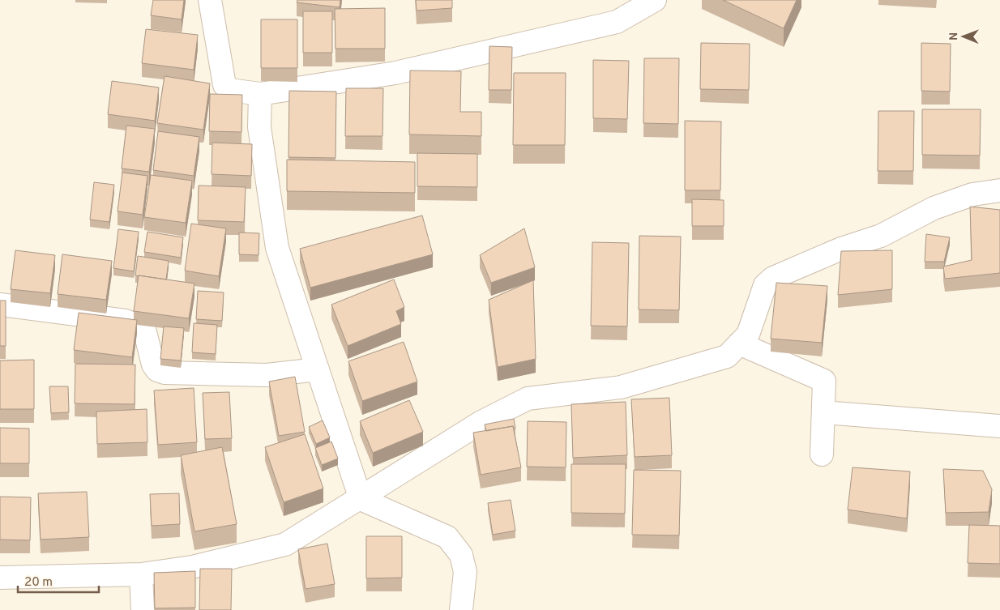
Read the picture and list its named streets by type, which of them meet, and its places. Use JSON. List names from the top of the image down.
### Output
{
  "scale_bar": "20 m",
  "north": "left"
}
